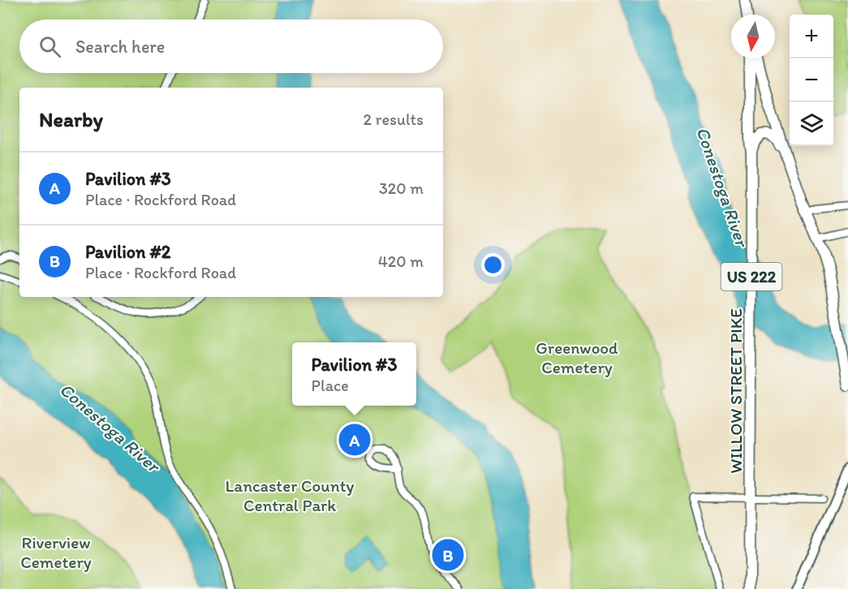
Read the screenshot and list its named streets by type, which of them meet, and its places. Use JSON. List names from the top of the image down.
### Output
{
  "streets": {
    "highway": ["US 222", "WILLOW STREET PIKE"]
  },
  "crossings": [
    ["US 222", "WILLOW STREET PIKE"]
  ],
  "water": ["Conestoga River"],
  "parks": ["Greenwood Cemetery", "Lancaster County Central Park", "Riverview Cemetery"],
  "north": "bottom",
  "page": {
    "map_buttons": ["+", "−"],
    "search": "Search here",
    "heading": ["Nearby", "2 results"],
    "list": [
      {
        "mark": "A",
        "name": "Pavilion #3",
        "note": "Place · Rockford Road",
        "value": "320 m"
      },
      {
        "mark": "B",
        "name": "Pavilion #2",
        "note": "Place · Rockford Road",
        "value": "420 m"
      }
    ],
    "popup": ["Pavilion #3", "Place"],
    "pins": ["A", "B"]
  }
}
